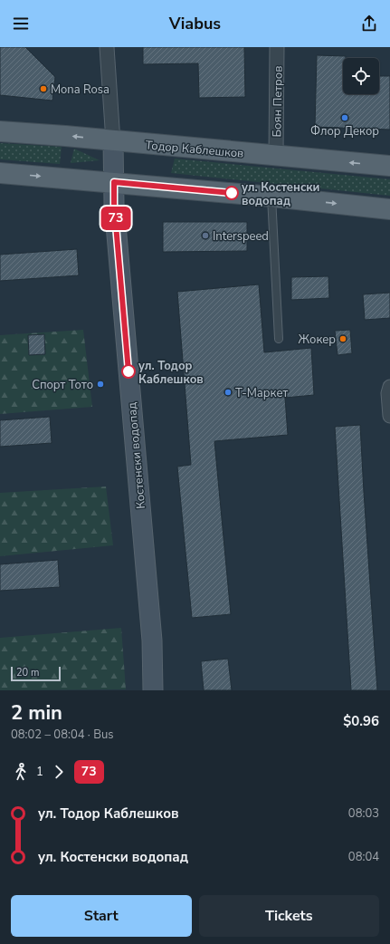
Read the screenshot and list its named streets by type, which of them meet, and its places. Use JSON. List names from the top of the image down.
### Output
{
  "streets": {
    "main road": ["Тодор Каблешков"],
    "street": ["Боян Петров", "Костенски водопад"]
  },
  "crossings": [
    ["Боян Петров", "Тодор Каблешков"],
    ["Тодор Каблешков", "Костенски водопад"]
  ],
  "places": [
    "Mona Rosa",
    "Флор Декор",
    "ул. Костенски водопад",
    "Interspeed",
    "Жокер",
    "ул. Тодор Каблешков",
    "Спорт Тото",
    "Т-Маркет"
  ],
  "lines": ["bus line 73"],
  "scale_bar": "20 m",
  "page": {
    "header": "Viabus",
    "on_map": "73",
    "scale": "20 m",
    "heading": ["2 min", "08:02 – 08:04 · Bus", "$0.96"],
    "legs": ["1", "73"],
    "list": [
      {
        "name": "ул. Тодор Каблешков",
        "value": "08:03"
      },
      {
        "name": "ул. Костенски водопад",
        "value": "08:04"
      }
    ],
    "buttons": ["Start", "Tickets"]
  }
}
